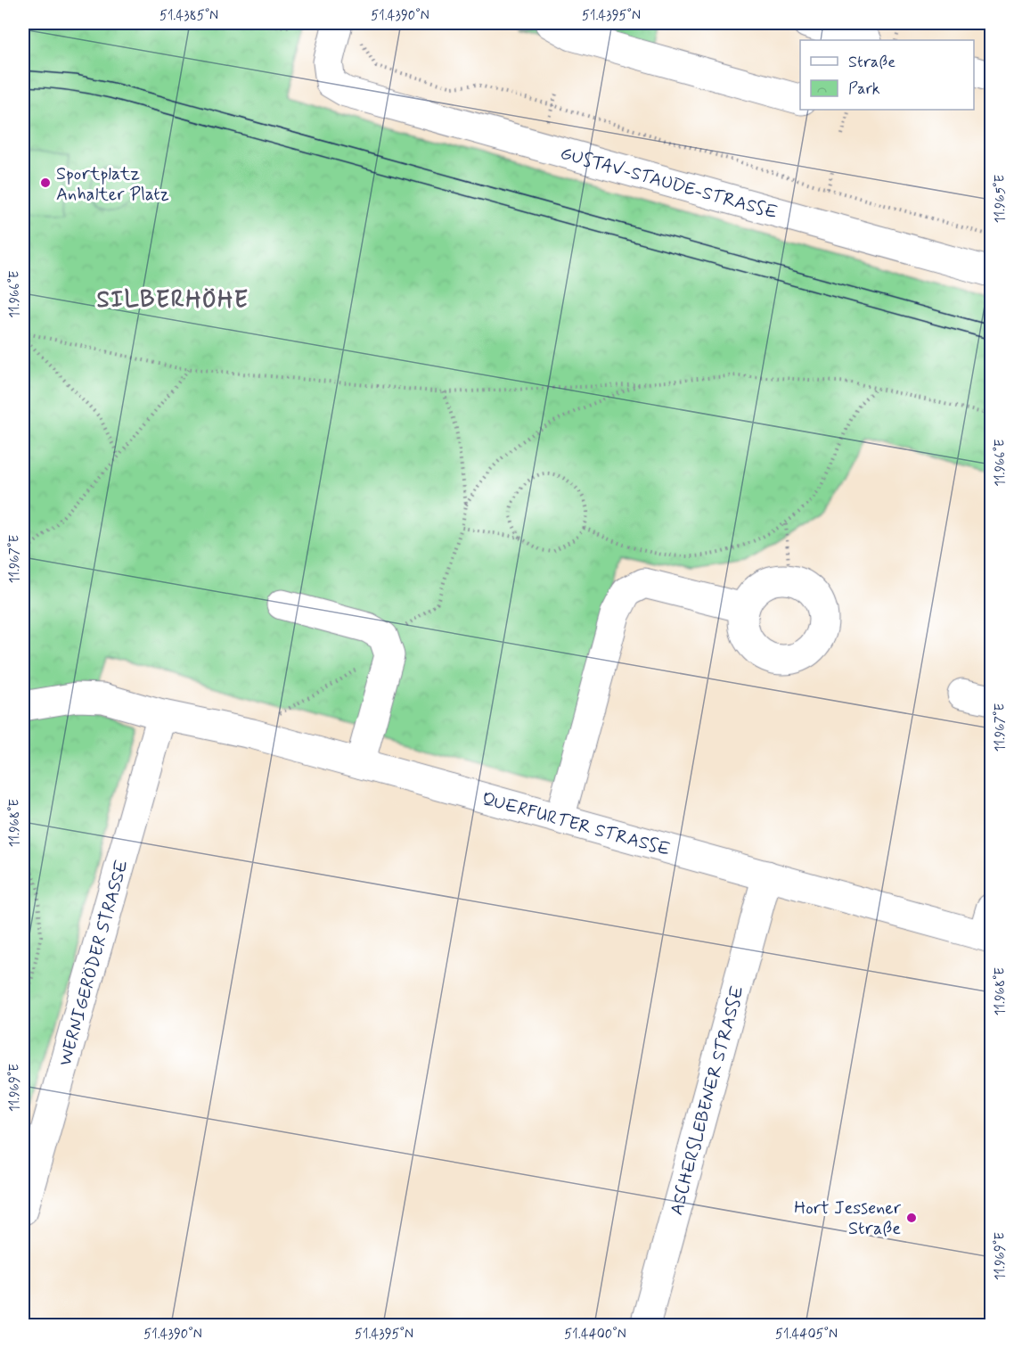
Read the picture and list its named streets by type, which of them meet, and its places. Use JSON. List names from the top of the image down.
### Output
{
  "streets": {
    "street": [
      "GUSTAV-STAUDE-STRASSE",
      "QUERFURTER STRASSE",
      "WERNIGERÖDER STRASSE",
      "ASCHERSLEBENER STRASSE"
    ]
  },
  "crossings": [
    ["QUERFURTER STRASSE", "WERNIGERÖDER STRASSE"],
    ["QUERFURTER STRASSE", "ASCHERSLEBENER STRASSE"]
  ],
  "districts": ["SILBERHÖHE"],
  "places": ["Sportplatz Anhalter Platz", "Hort Jessener Straße"],
  "legend": ["Straße", "Park"],
  "coordinates": [
    "51.4385°N",
    "51.4390°N",
    "51.4395°N",
    "11.965°E",
    "11.966°E",
    "11.967°E",
    "11.968°E",
    "11.969°E",
    "51.4400°N",
    "51.4405°N"
  ]
}
